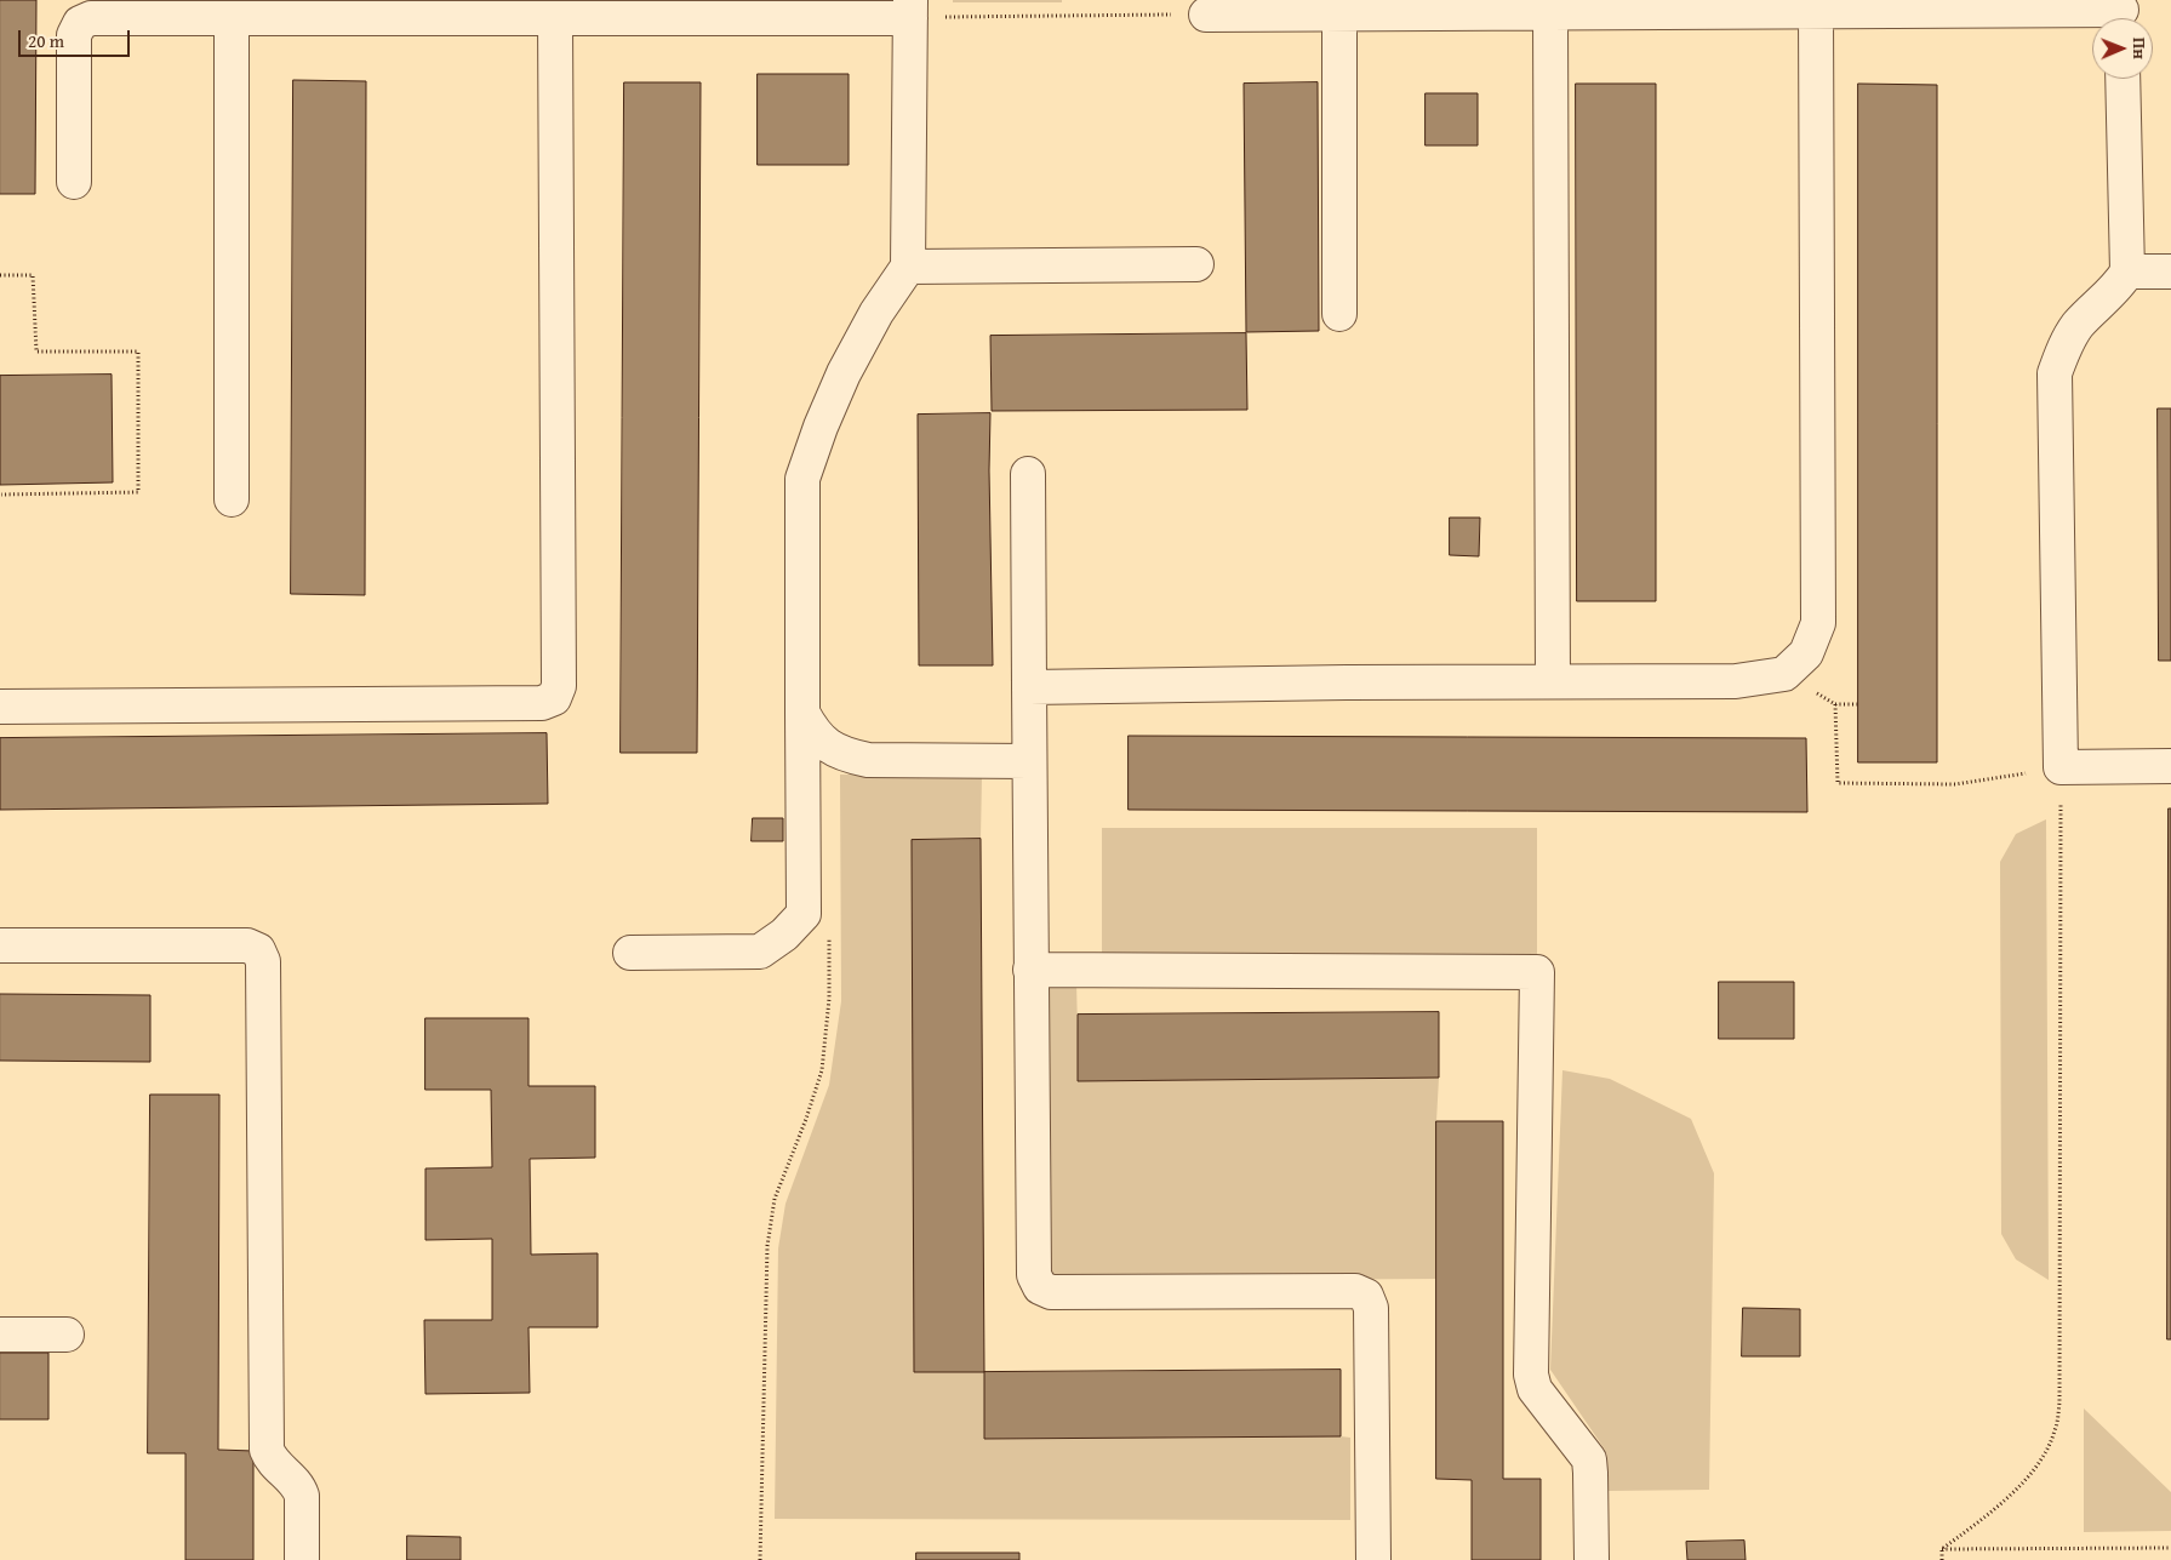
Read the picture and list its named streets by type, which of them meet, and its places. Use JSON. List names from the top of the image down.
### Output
{
  "scale_bar": "20 m",
  "north": "right"
}
